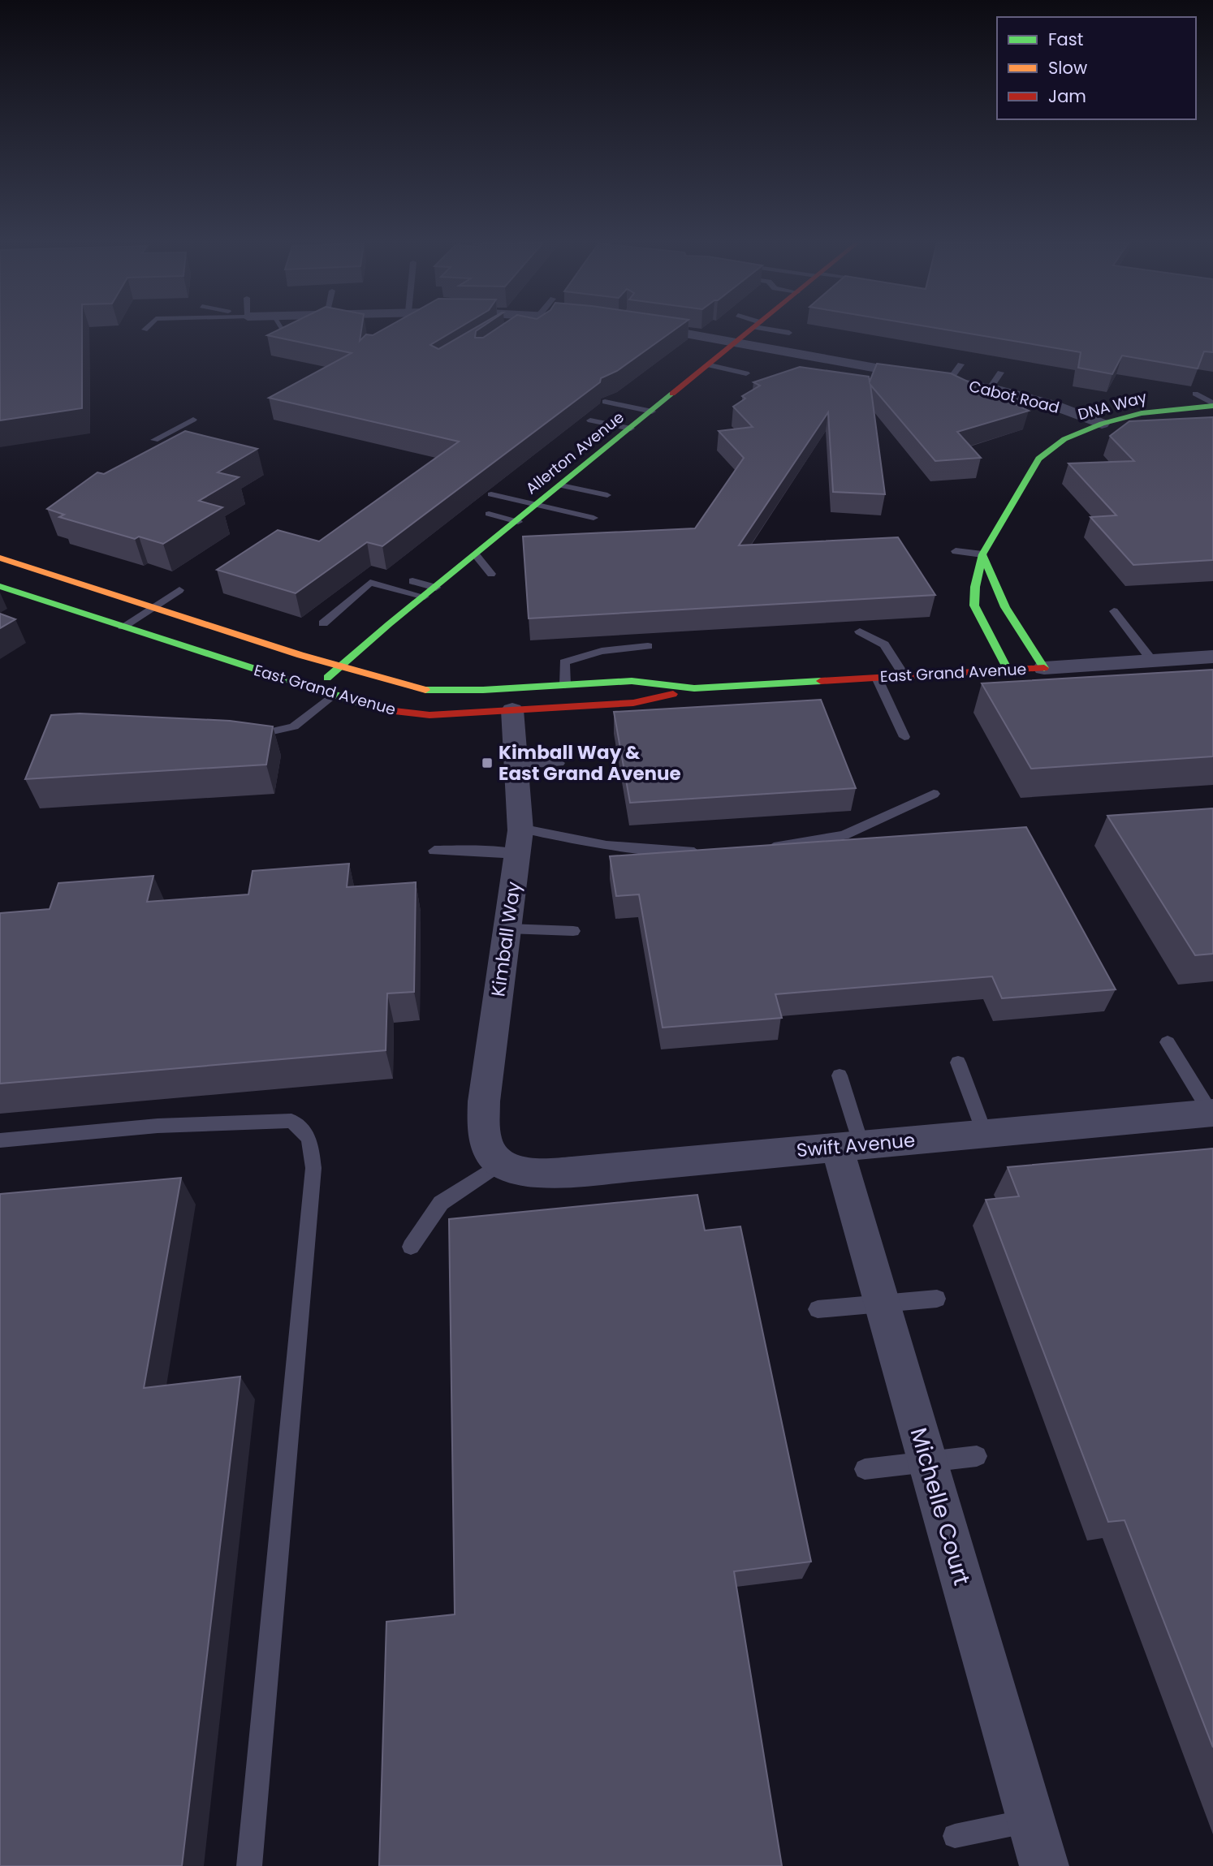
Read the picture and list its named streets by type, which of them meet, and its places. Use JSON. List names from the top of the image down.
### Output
{
  "streets": {
    "main road": ["DNA Way", "Allerton Avenue", "East Grand Avenue"],
    "street": [
      "Cabot Road",
      "Kimball Way",
      "Swift Avenue",
      "Michelle Court"
    ]
  },
  "crossings": [
    ["Cabot Road", "DNA Way"],
    ["Cabot Road", "Allerton Avenue"],
    ["DNA Way", "East Grand Avenue"],
    ["Allerton Avenue", "East Grand Avenue"],
    ["East Grand Avenue", "Kimball Way"],
    ["Kimball Way", "Swift Avenue"],
    ["Swift Avenue", "Michelle Court"]
  ],
  "places": {
    "transit": ["Kimball Way & East Grand Avenue"]
  },
  "legend": ["Fast", "Slow", "Jam"]
}
